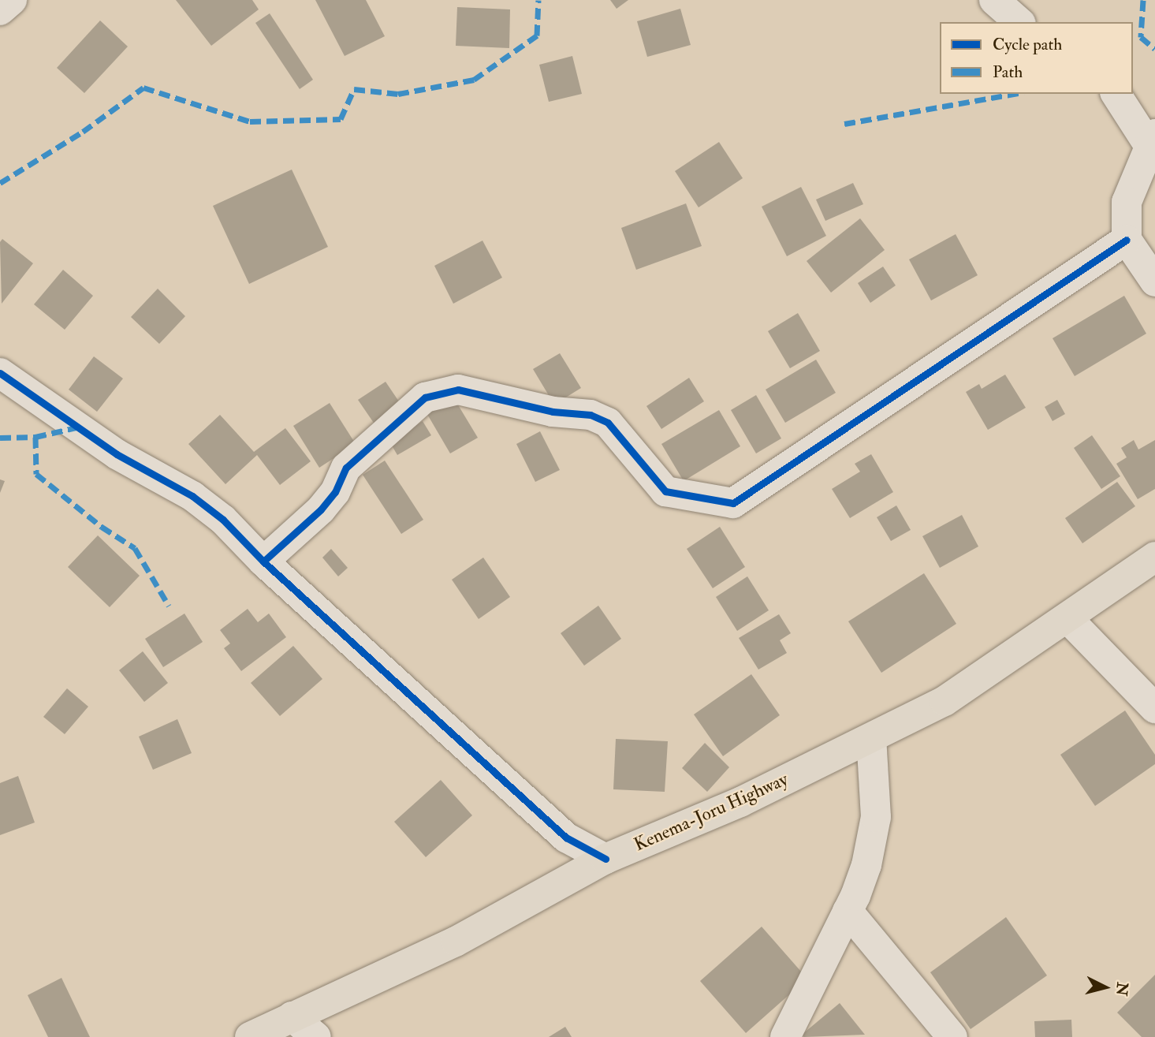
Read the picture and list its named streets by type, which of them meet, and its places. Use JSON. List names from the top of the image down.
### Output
{
  "streets": {
    "highway": ["Kenema-Joru Highway"]
  },
  "legend": ["Cycle path", "Path"],
  "north": "right"
}
